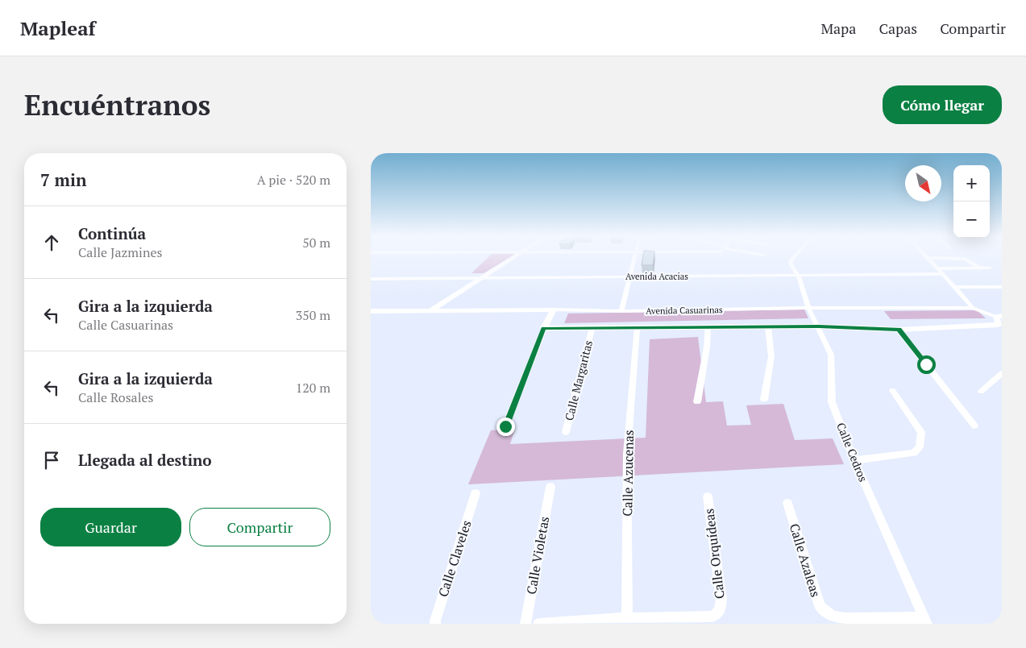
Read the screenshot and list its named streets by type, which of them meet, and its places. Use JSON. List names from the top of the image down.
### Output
{
  "streets": {
    "street": [
      "Avenida Acacias",
      "Avenida Casuarinas",
      "Calle Margaritas",
      "Calle Cedros",
      "Calle Azucenas",
      "Calle Orquídeas",
      "Calle Violetas",
      "Calle Claveles",
      "Calle Azaleas"
    ]
  },
  "crossings": [
    ["Avenida Acacias", "Calle Cedros"],
    ["Avenida Casuarinas", "Calle Cedros"],
    ["Calle Cedros", "Calle Azaleas"]
  ],
  "north": "bottom right",
  "page": {
    "header": "Mapleaf",
    "nav": ["Mapa", "Capas", "Compartir"],
    "buttons": [
      "Cómo llegar",
      ["Guardar", "Compartir"]
    ],
    "title": "Encuéntranos",
    "heading": ["7 min", "A pie · 520 m"],
    "map_buttons": ["+", "−"],
    "list": [
      ["Continúa", "Calle Jazmines", "50 m"],
      ["Gira a la izquierda", "Calle Casuarinas", "350 m"],
      ["Gira a la izquierda", "Calle Rosales", "120 m"],
      "Llegada al destino"
    ]
  }
}
